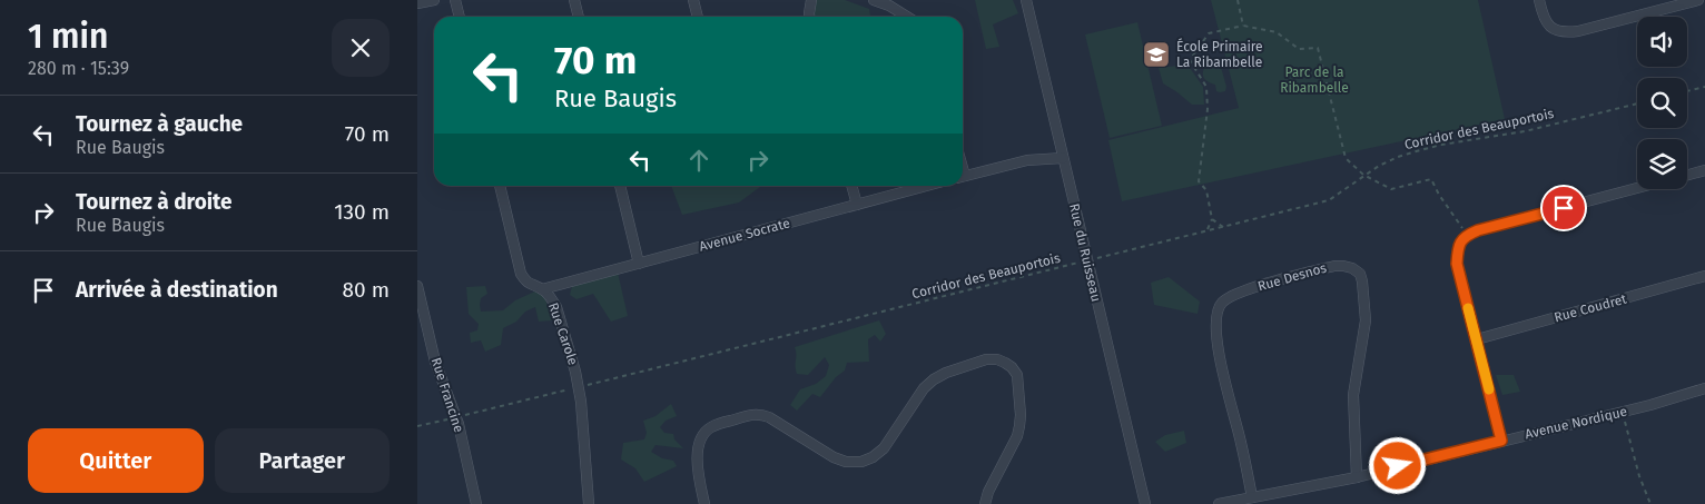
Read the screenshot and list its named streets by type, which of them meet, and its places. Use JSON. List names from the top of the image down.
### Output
{
  "streets": {
    "street": [
      "Avenue Socrate",
      "Rue du Ruisseau",
      "Rue Desnos",
      "Rue Coudret",
      "Rue Carole",
      "Rue Francine",
      "Avenue Nordique"
    ],
    "path": ["Corridor des Beauportois"]
  },
  "crossings": [
    ["Corridor des Beauportois", "Rue du Ruisseau"],
    ["Corridor des Beauportois", "Rue Carole"],
    ["Corridor des Beauportois", "Rue Francine"],
    ["Avenue Socrate", "Rue Carole"],
    ["Rue Desnos", "Avenue Nordique"]
  ],
  "parks": ["Parc de la Ribambelle"],
  "places": {
    "school or university": ["École Primaire La Ribambelle"]
  },
  "page": {
    "heading": ["1 min", "280 m · 15:39"],
    "turn": ["70 m", "Rue Baugis"],
    "list": [
      {
        "name": "Tournez à gauche",
        "note": "Rue Baugis",
        "value": "70 m"
      },
      {
        "name": "Tournez à droite",
        "note": "Rue Baugis",
        "value": "130 m"
      },
      {
        "name": "Arrivée à destination",
        "value": "80 m"
      }
    ],
    "buttons": ["Quitter", "Partager"]
  }
}
